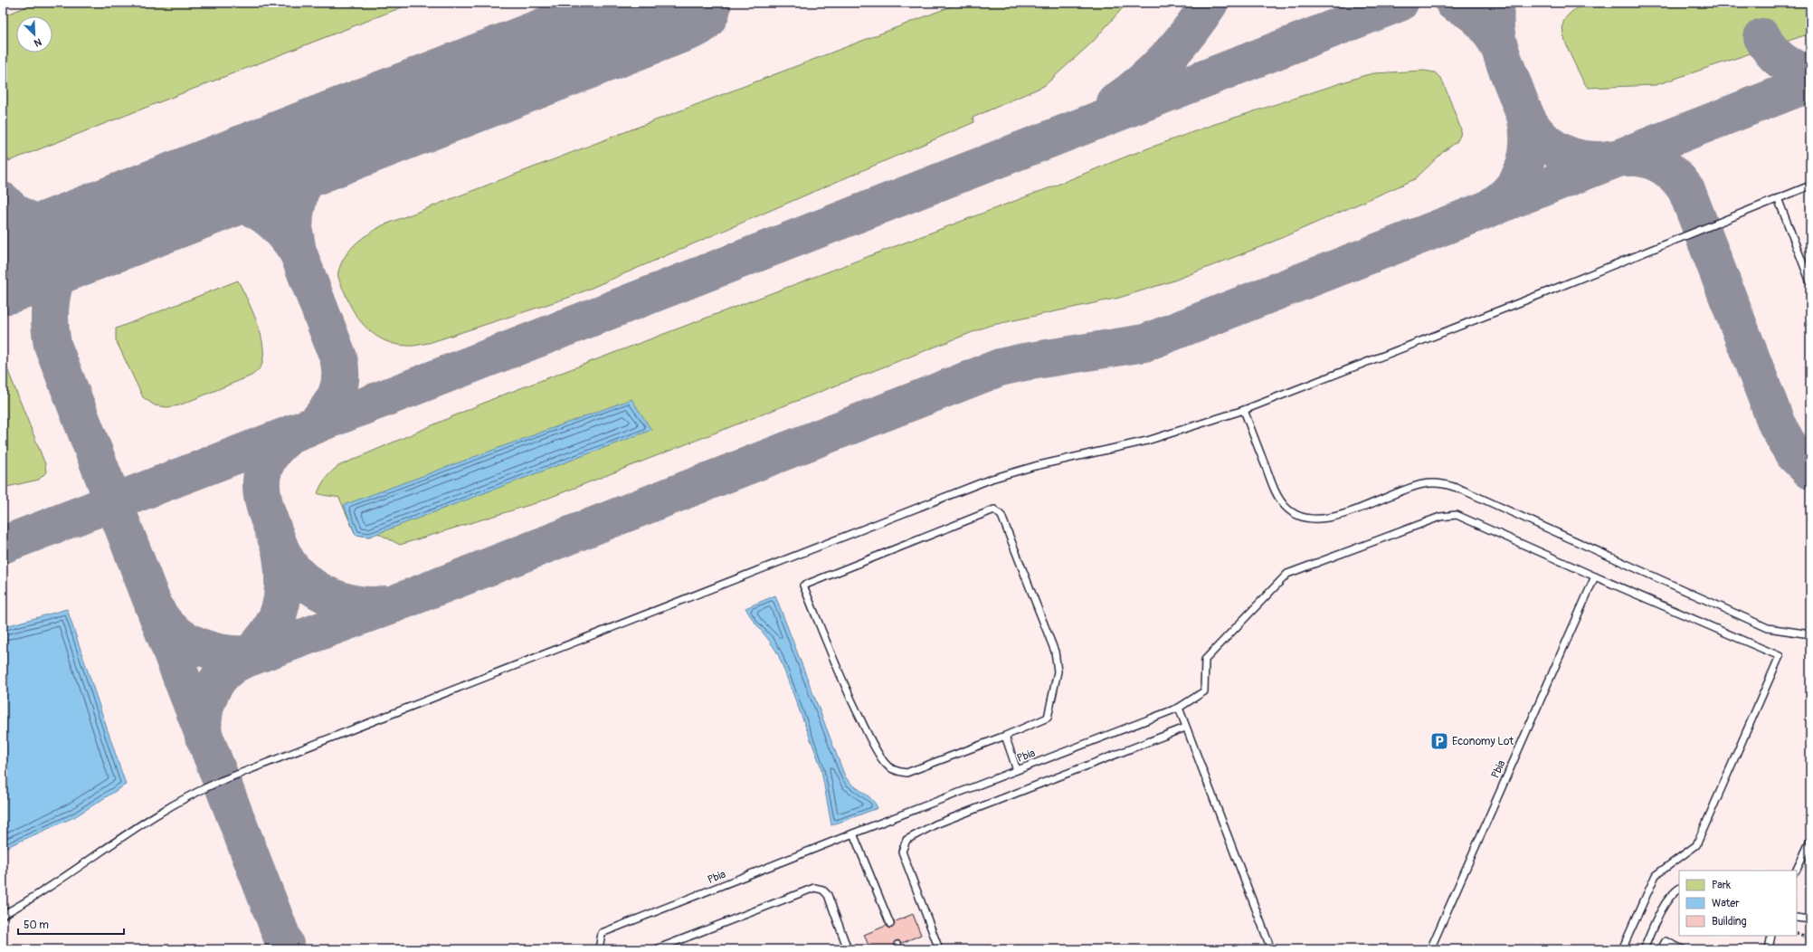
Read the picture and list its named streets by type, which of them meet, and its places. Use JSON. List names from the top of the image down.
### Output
{
  "streets": {
    "lane": ["Pbia"]
  },
  "places": {
    "parking": ["Economy Lot"]
  },
  "legend": ["Park", "Water", "Building"],
  "scale_bar": "50 m",
  "north": "bottom right"
}
